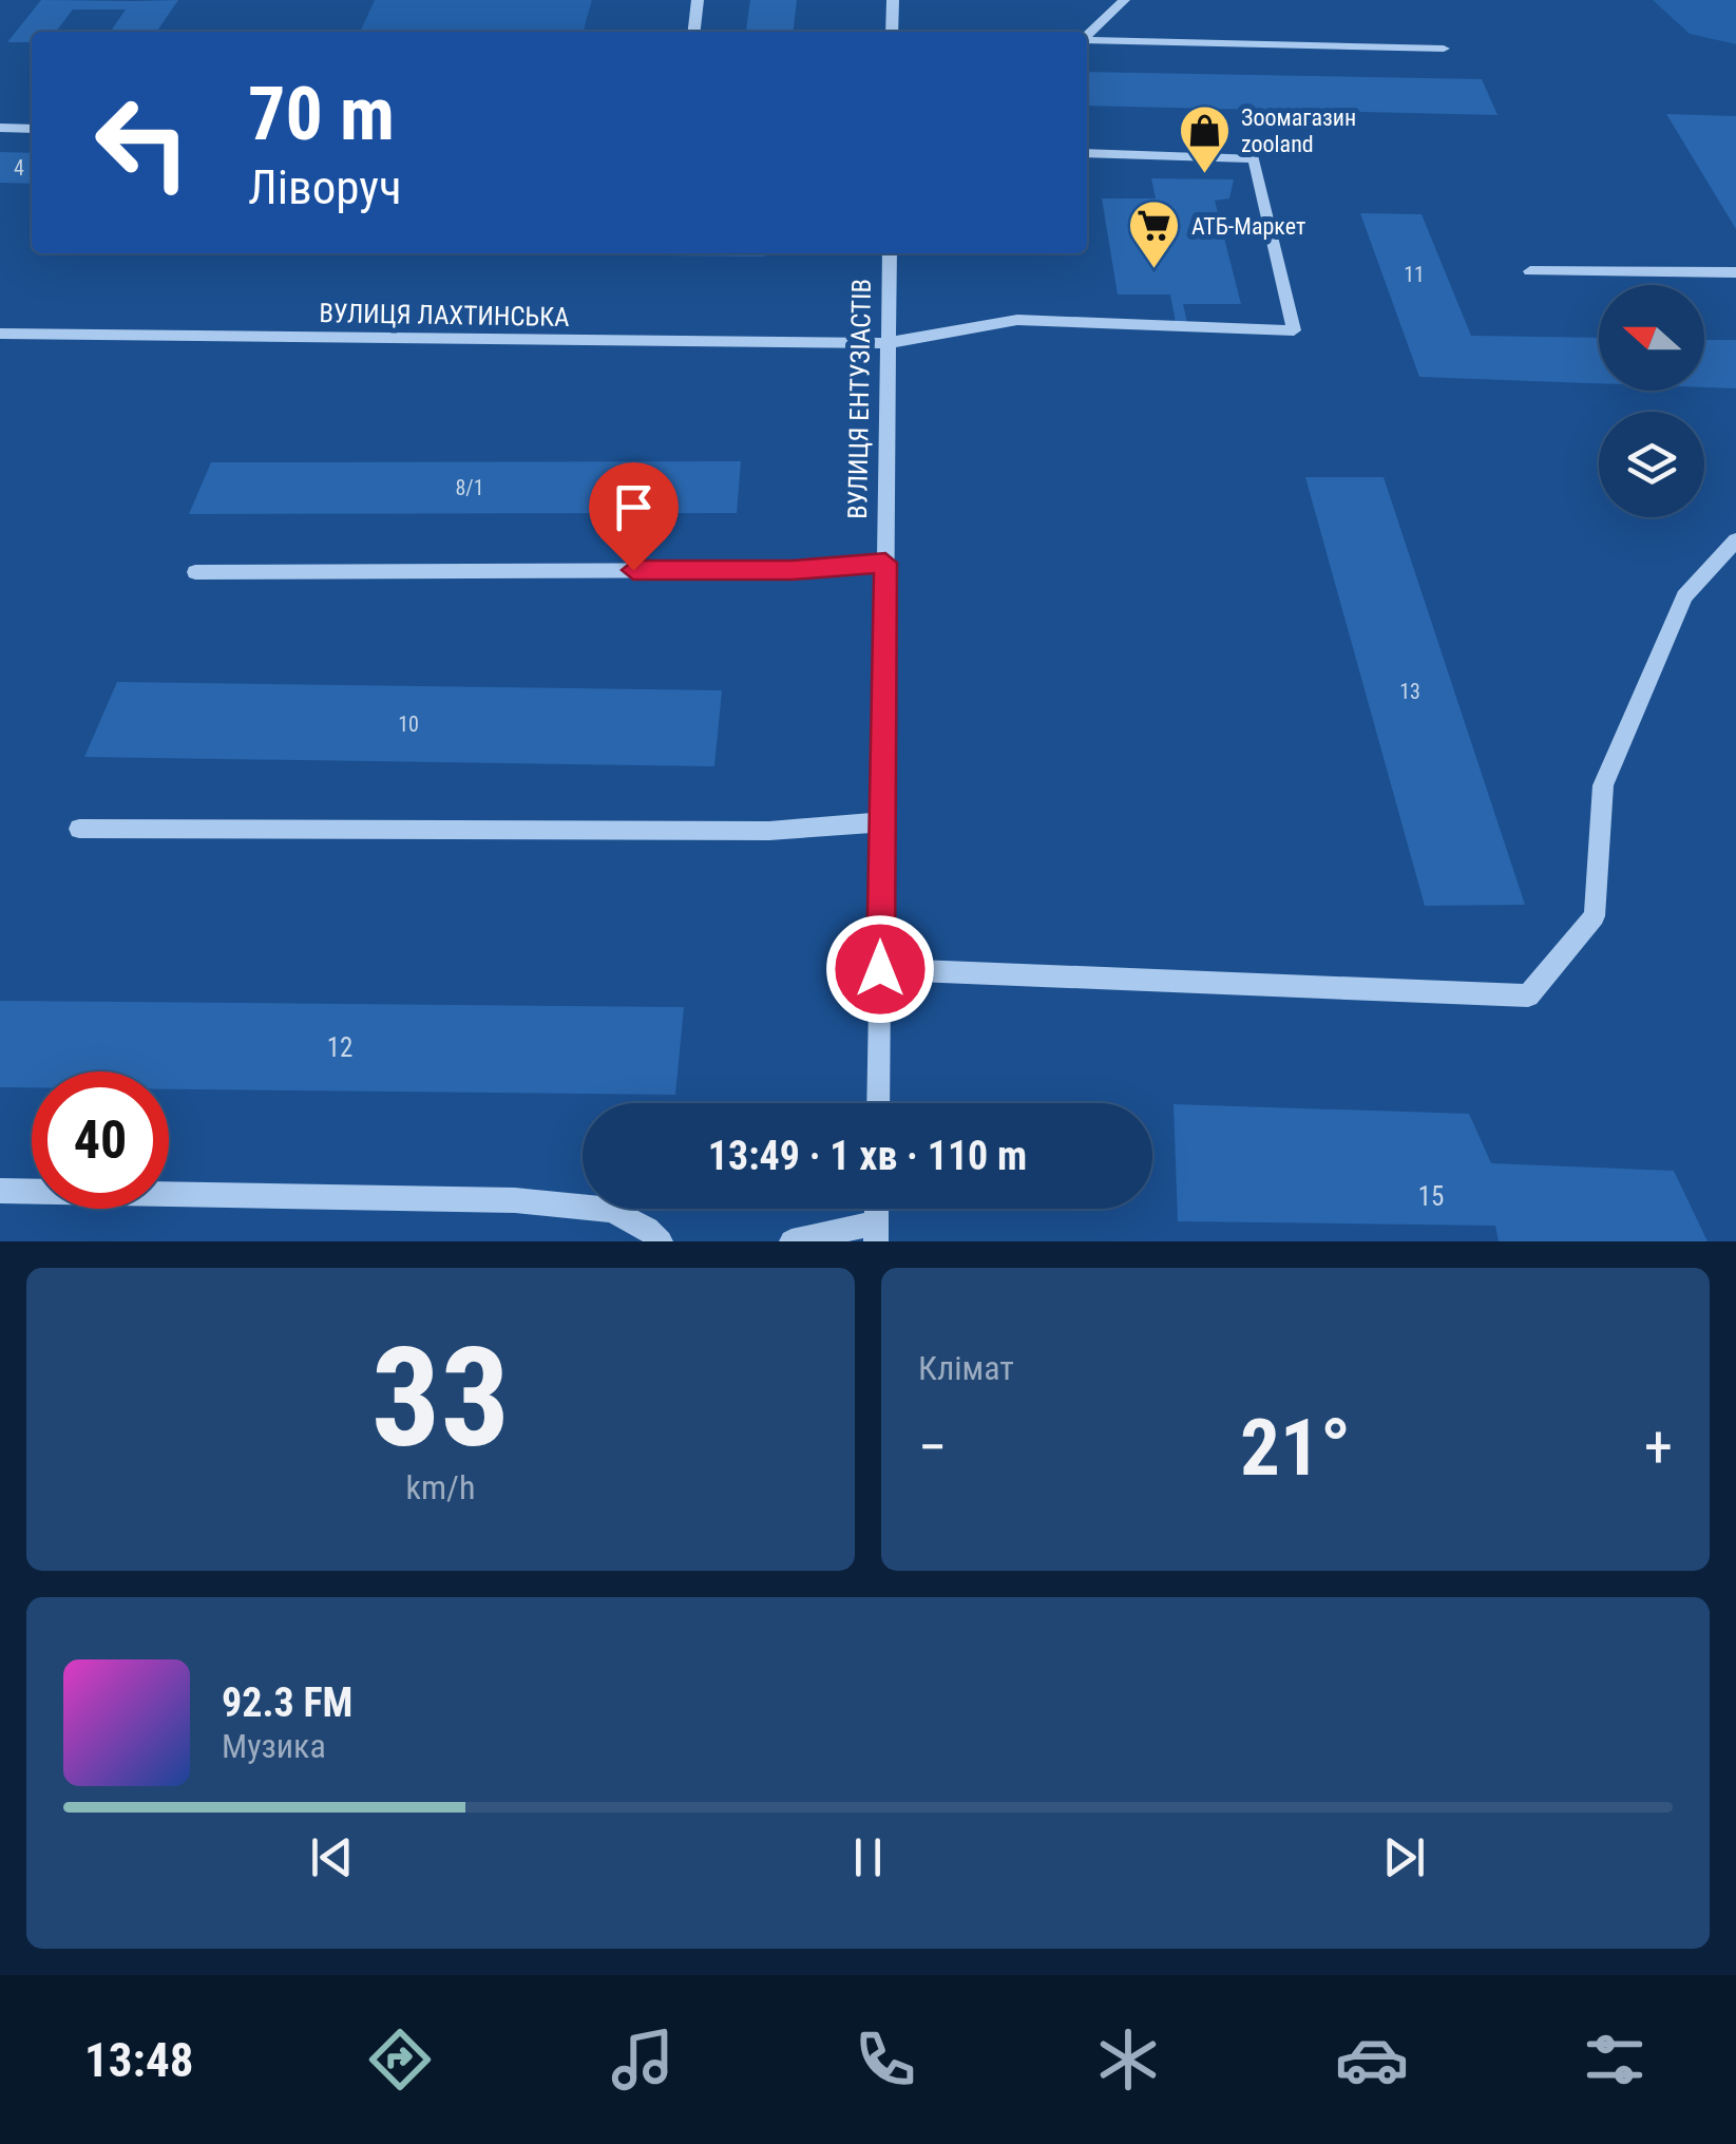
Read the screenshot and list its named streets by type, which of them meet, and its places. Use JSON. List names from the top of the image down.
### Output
{
  "streets": {
    "street": ["ВУЛИЦЯ ЛАХТИНСЬКА", "ВУЛИЦЯ ЕНТУЗІАСТІВ"]
  },
  "crossings": [
    ["ВУЛИЦЯ ЛАХТИНСЬКА", "ВУЛИЦЯ ЕНТУЗІАСТІВ"]
  ],
  "places": {
    "shop": ["Зоомагазин zooland"],
    "supermarket": ["АТБ-Маркет"]
  },
  "house_numbers": [
    "4",
    "11",
    "8/1",
    "13",
    "10",
    "12",
    "15"
  ],
  "north": "left",
  "page": {
    "turn": ["70 m", "Ліворуч"],
    "limit": "40",
    "trip": "13:49 · 1 хв · 110 m",
    "tile": [
      ["33", "km/h"],
      "Клімат"
    ],
    "heat": ["−", "21°", "+"],
    "song": ["92.3 FM", "Музика"],
    "tabs": "13:48"
  }
}
